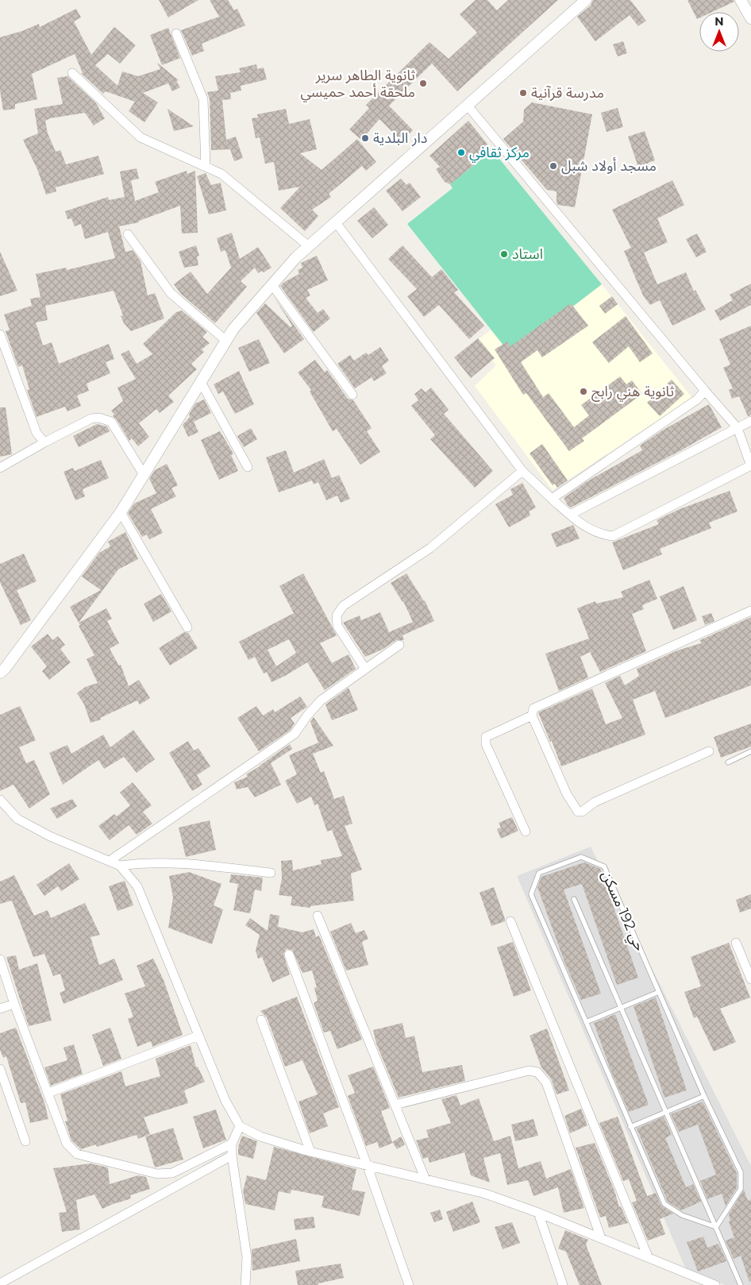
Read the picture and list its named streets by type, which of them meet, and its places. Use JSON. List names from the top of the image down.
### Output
{
  "streets": {
    "lane": ["حي 192 مسكن"]
  },
  "places": [
    "ثانوية الطاهر سرير ملحقة أحمد حميسي",
    "مدرسة قرآنية",
    "دار البلدية",
    "مركز ثقافي",
    "مسجد أولاد شبل",
    "استاد",
    "ثانوية هني رابح"
  ],
  "north": "top"
}
